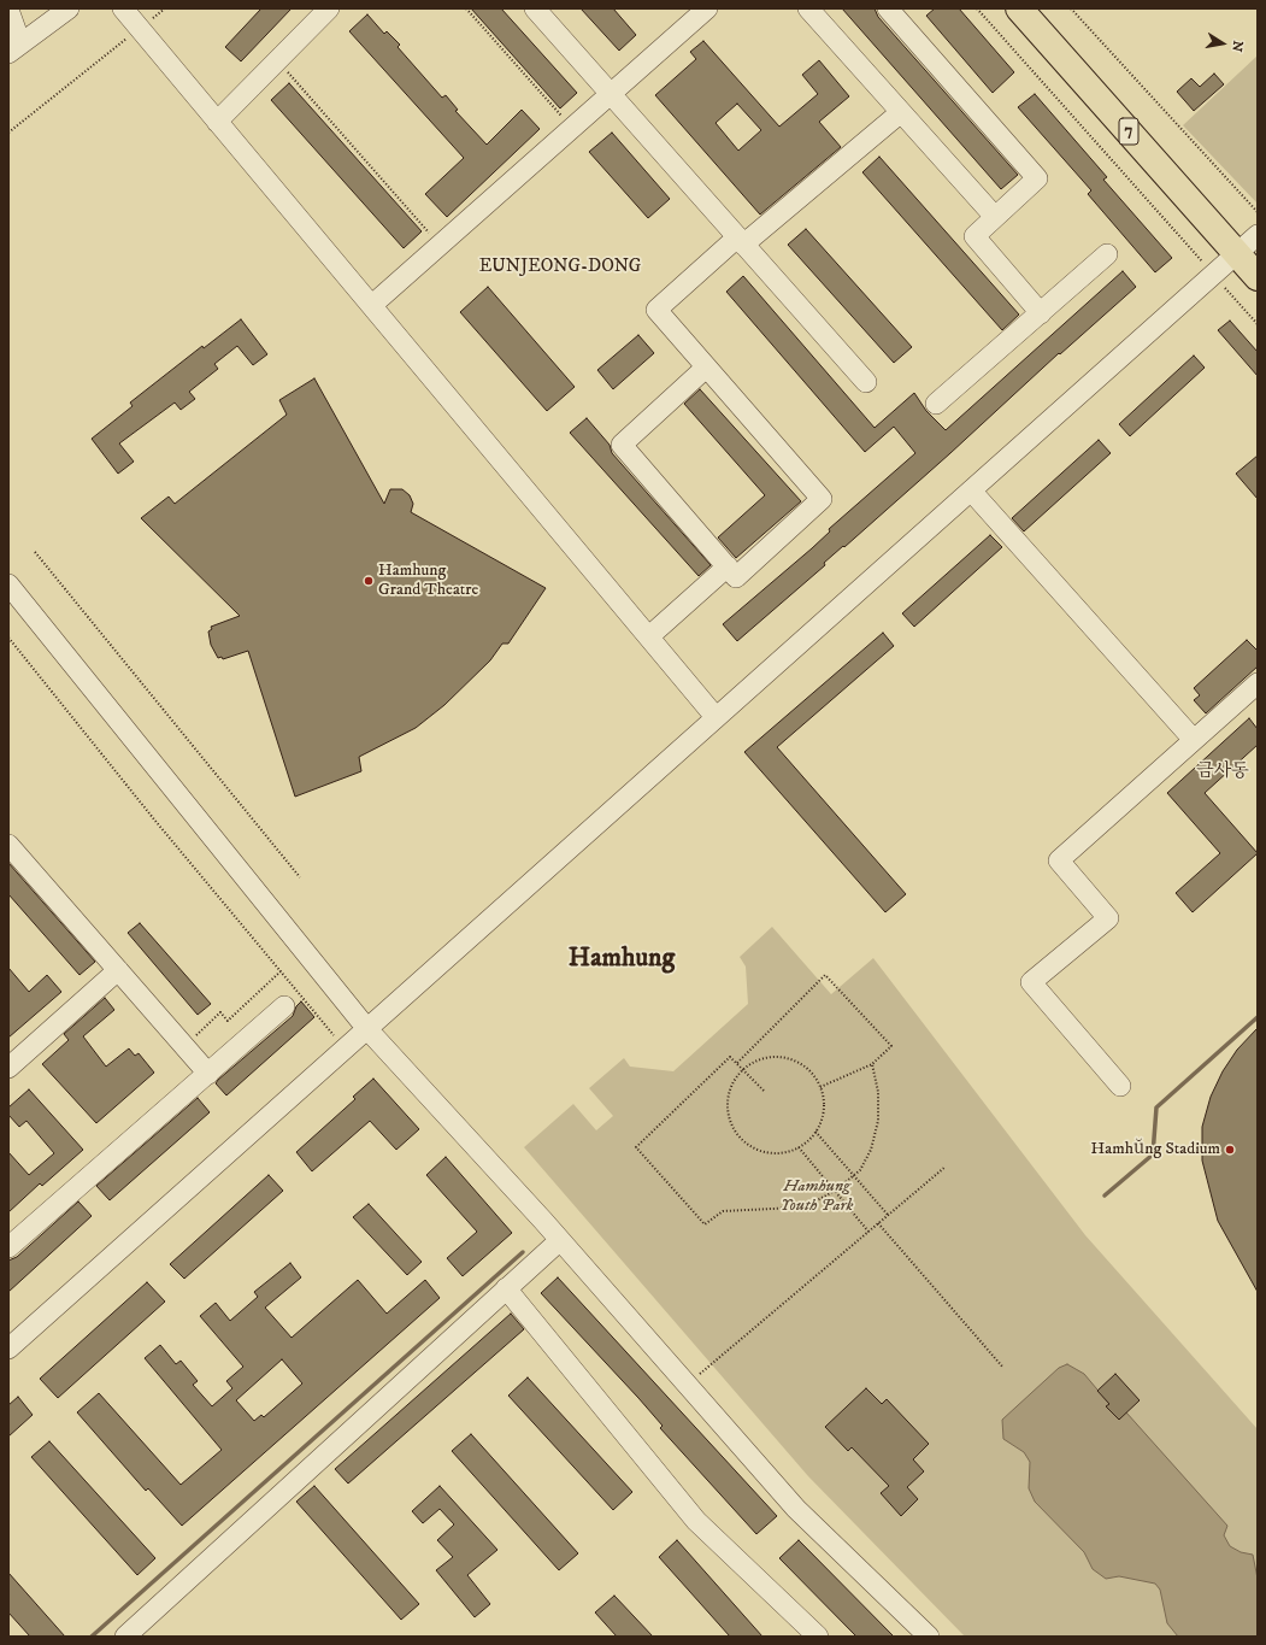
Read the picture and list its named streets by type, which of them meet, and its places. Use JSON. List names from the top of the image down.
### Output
{
  "streets": {
    "highway": ["7"]
  },
  "districts": ["EUNJEONG-DONG", "금사동", "Hamhung"],
  "parks": ["Hamhung Youth Park"],
  "places": ["Hamhung Grand Theatre", "Hamhŭng Stadium"],
  "north": "right"
}
